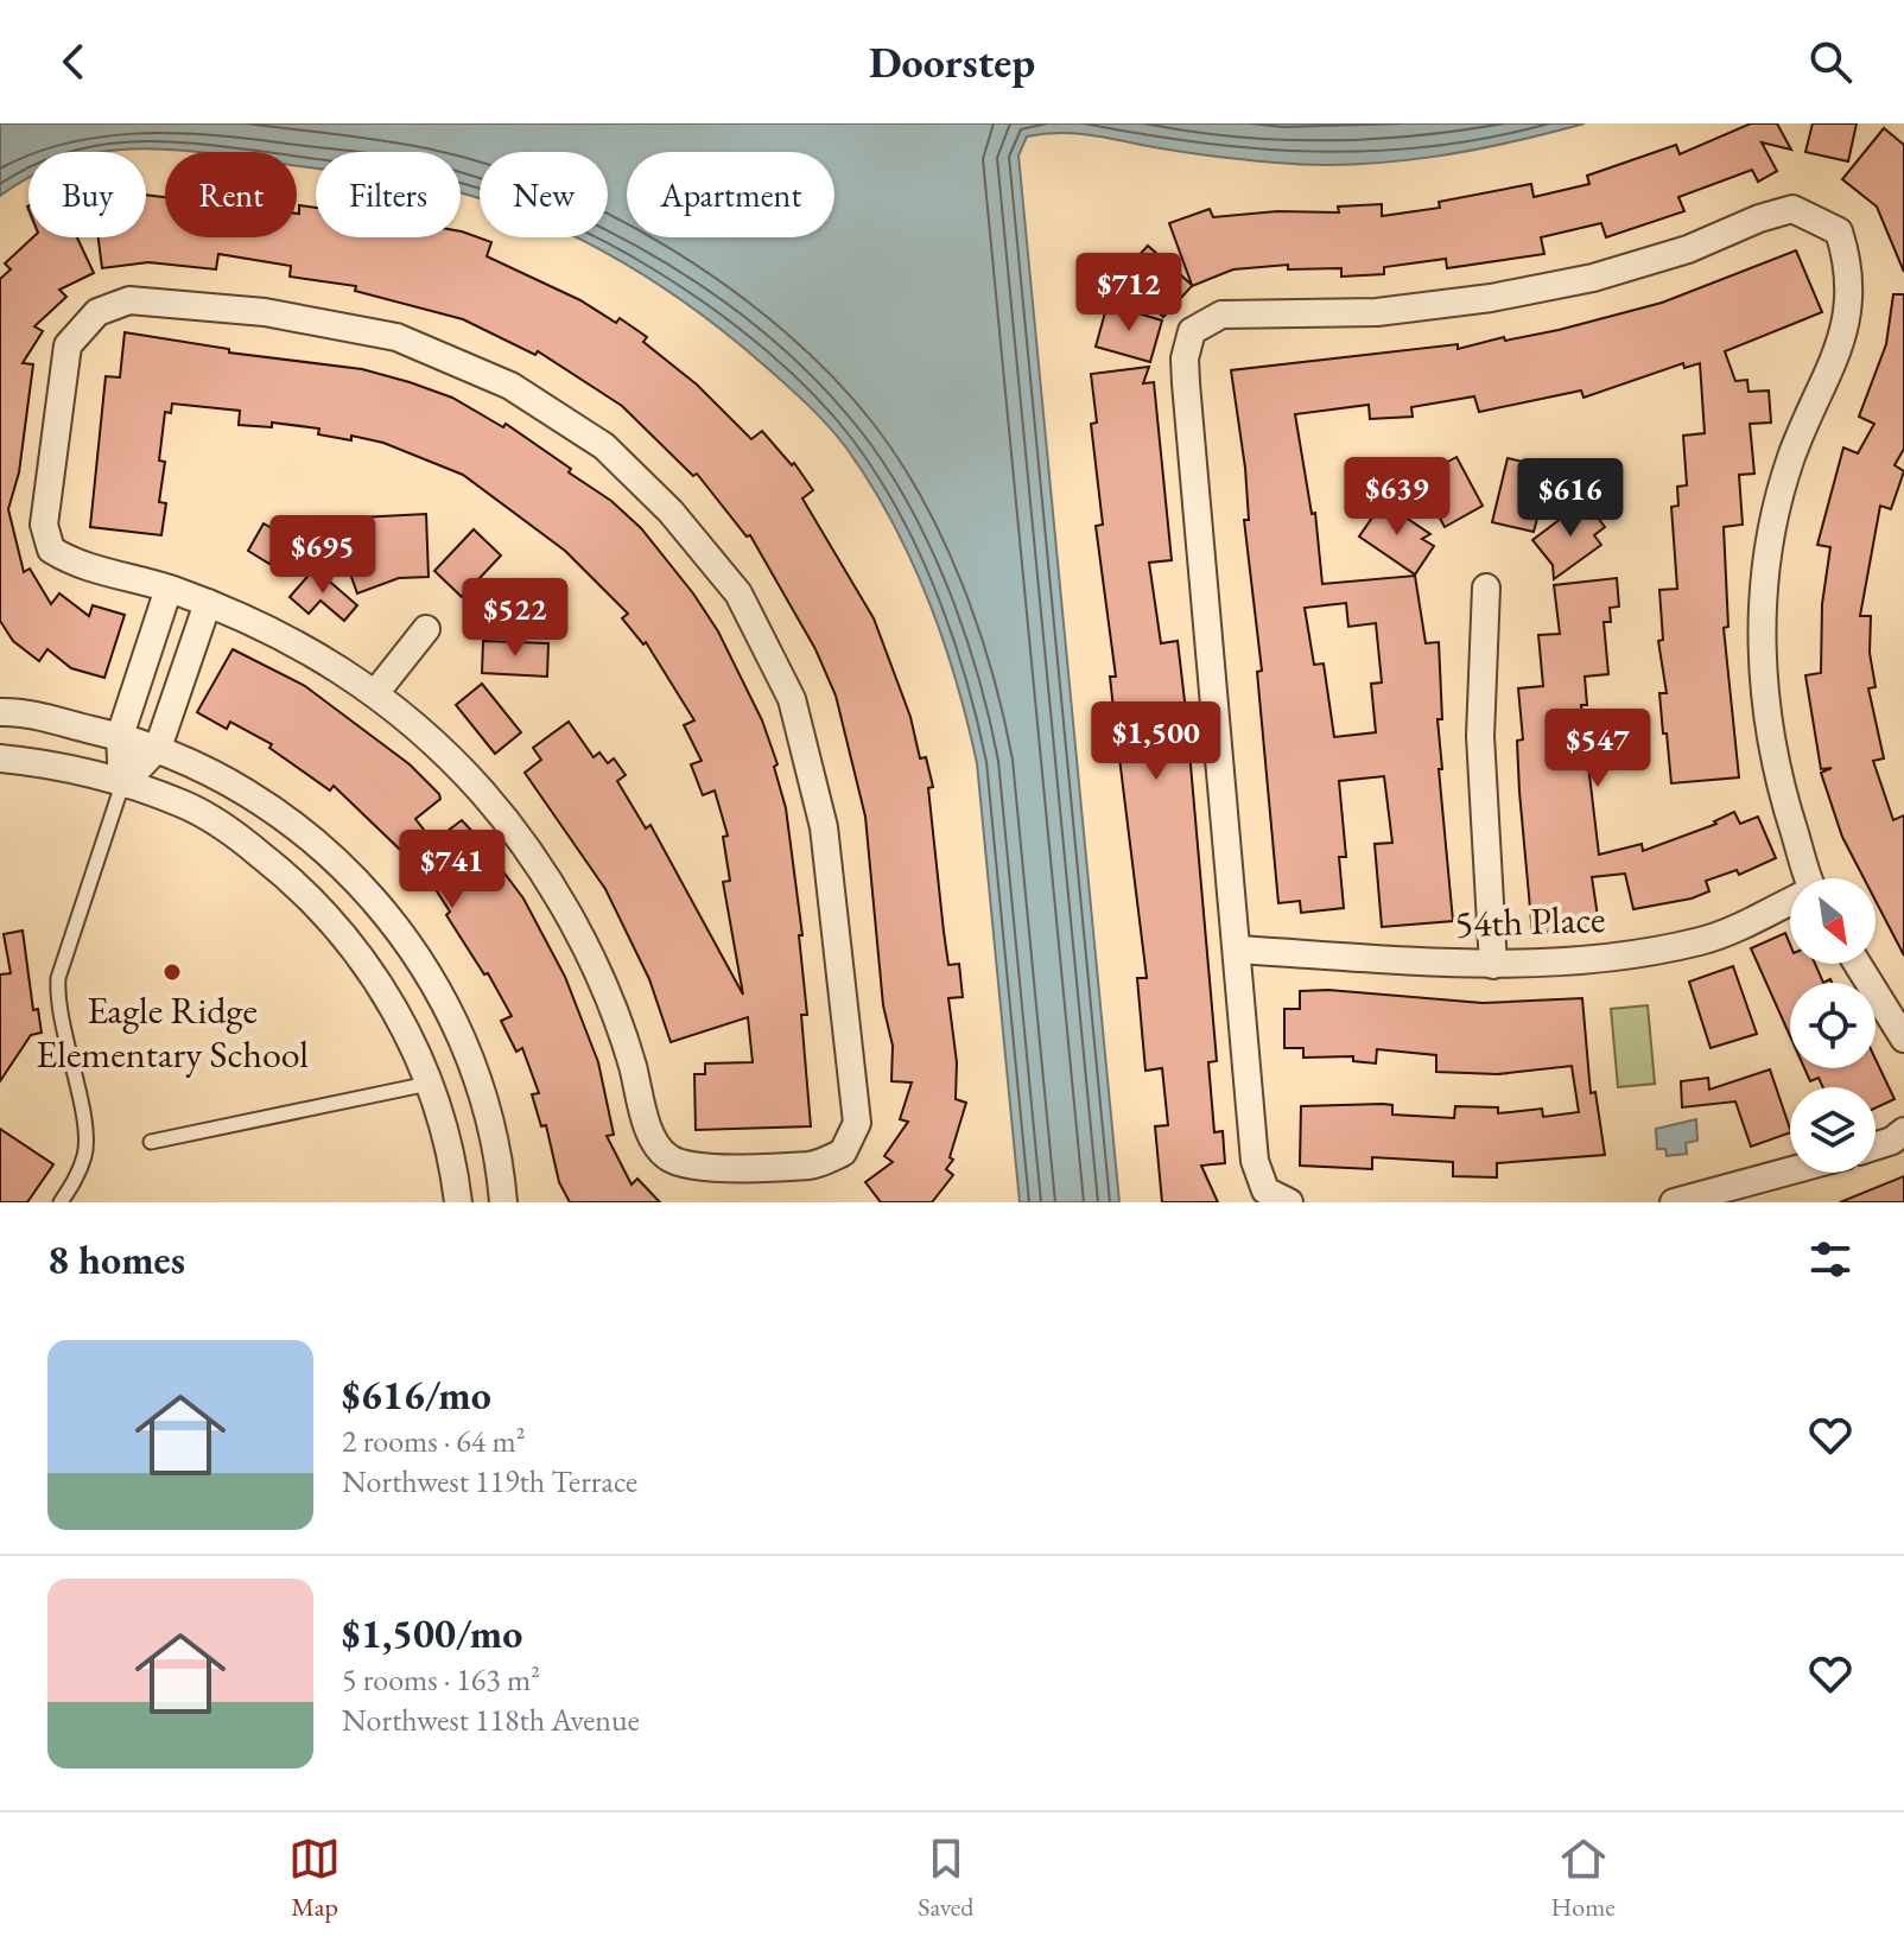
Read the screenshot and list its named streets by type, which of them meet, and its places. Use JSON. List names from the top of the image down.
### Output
{
  "streets": {
    "street": ["54th Place"]
  },
  "places": ["Eagle Ridge Elementary School"],
  "north": "bottom right",
  "page": {
    "header": "Doorstep",
    "chip": [
      "Buy",
      "Rent",
      "Filters",
      "New",
      "Apartment"
    ],
    "price": [
      "$712",
      "$639",
      "$616",
      "$695",
      "$522",
      "$1,500",
      "$547",
      "$741"
    ],
    "heading": "8 homes",
    "list": [
      {
        "name": "$616/mo",
        "note": "2 rooms · 64 m² · Northwest 119th Terrace"
      },
      {
        "name": "$1,500/mo",
        "note": "5 rooms · 163 m² · Northwest 118th Avenue"
      }
    ],
    "tabs": ["Map", "Saved", "Home"]
  }
}
